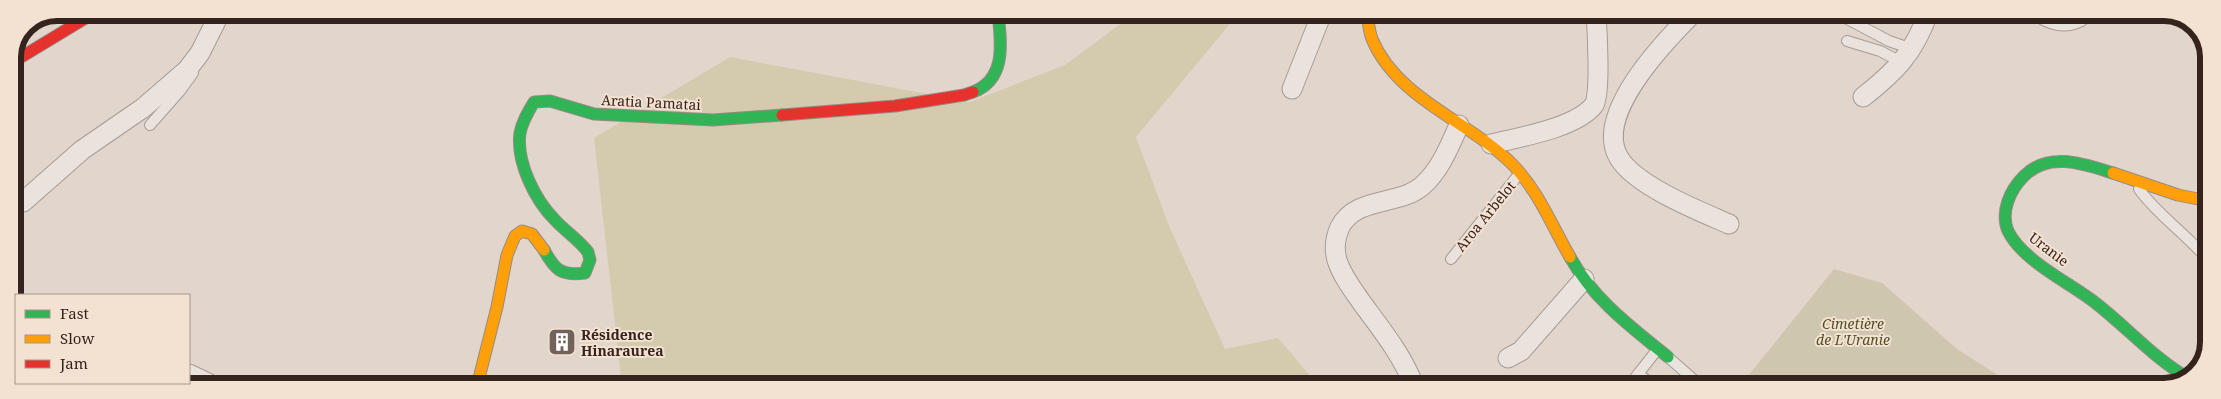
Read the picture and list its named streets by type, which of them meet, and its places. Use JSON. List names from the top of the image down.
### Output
{
  "streets": {
    "street": ["Aratia Pamatai", "Aroa Arbelot", "Uranie"]
  },
  "parks": ["Cimetière de L'Uranie"],
  "places": {
    "building": ["Résidence Hinaraurea"]
  },
  "legend": ["Fast", "Slow", "Jam"]
}
